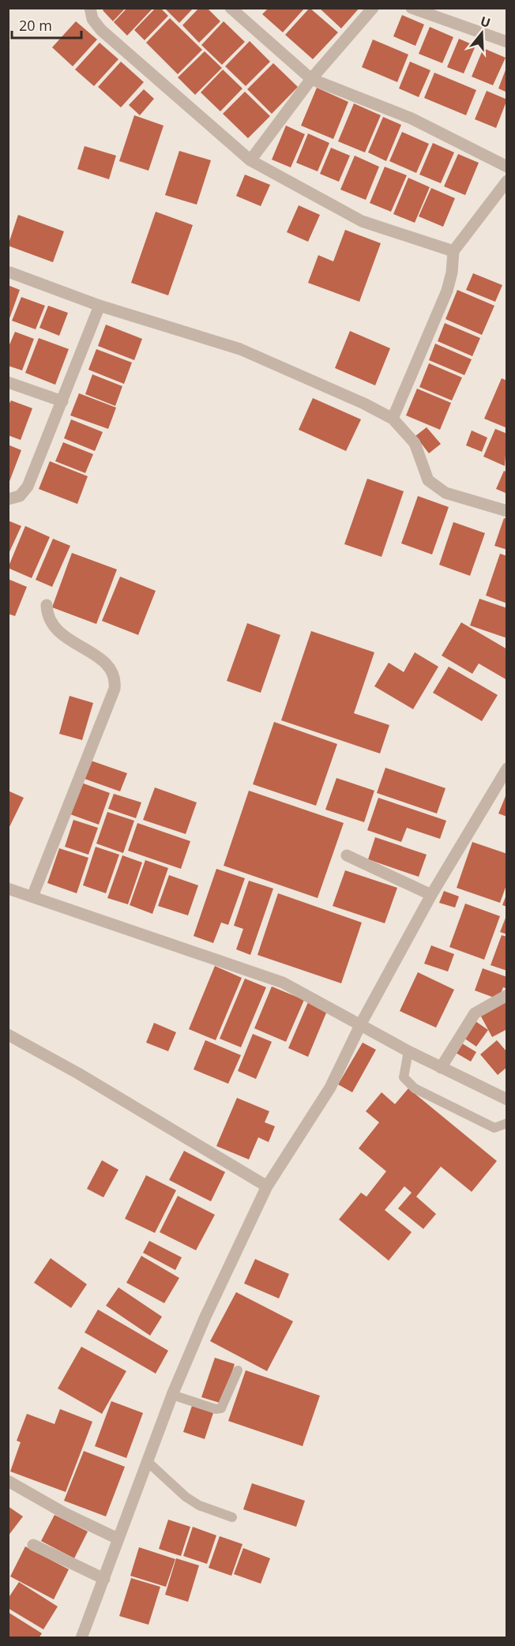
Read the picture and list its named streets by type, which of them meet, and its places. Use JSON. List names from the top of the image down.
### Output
{
  "scale_bar": "20 m",
  "north": "top"
}
